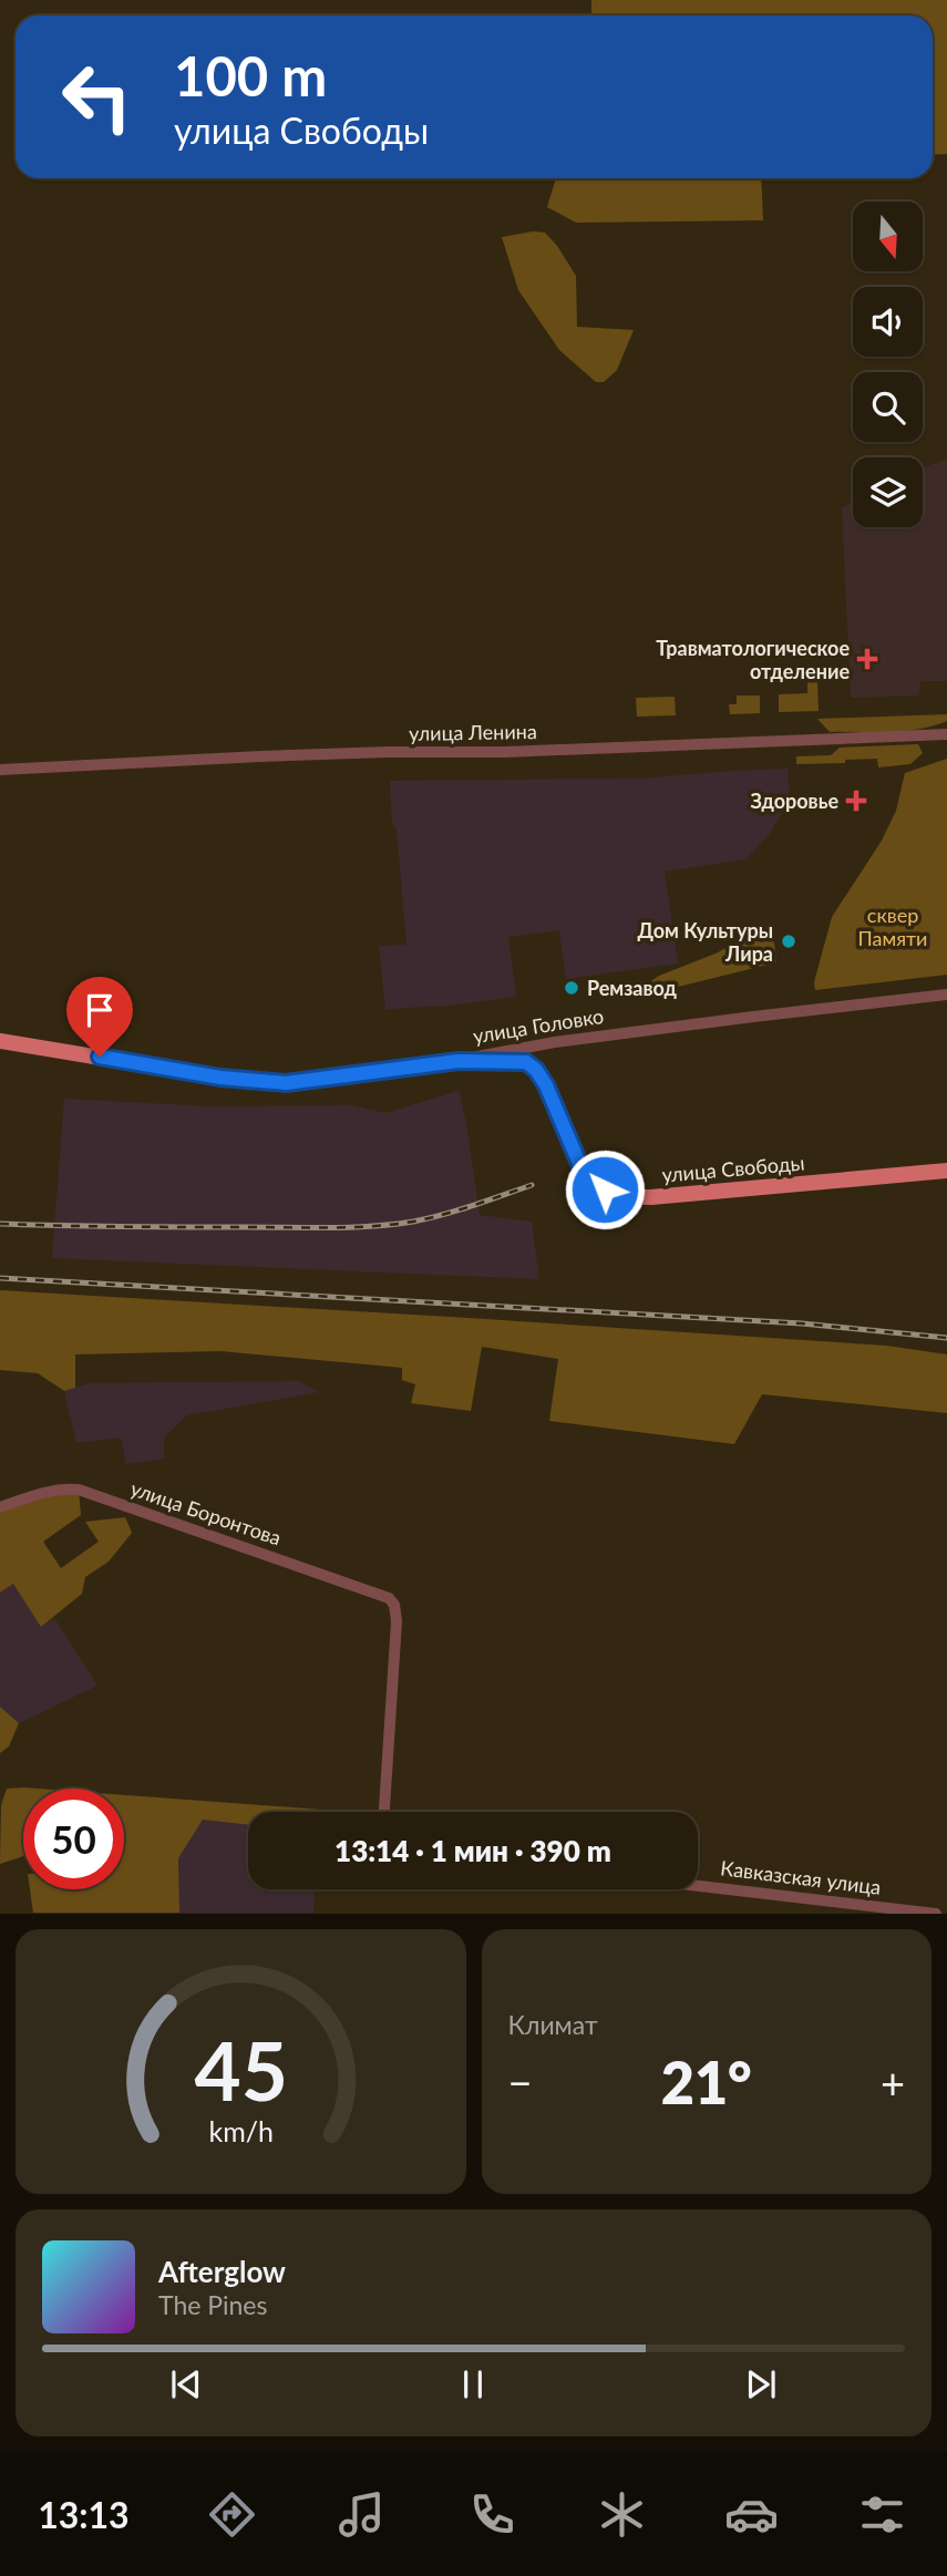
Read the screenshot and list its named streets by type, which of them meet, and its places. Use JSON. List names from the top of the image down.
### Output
{
  "streets": {
    "main road": ["улица Головко", "улица Свободы"],
    "street": ["улица Ленина", "улица Боронтова", "Кавказская улица"]
  },
  "crossings": [
    ["улица Головко", "улица Свободы"]
  ],
  "parks": ["сквер Памяти"],
  "places": {
    "health": ["Травматологическое отделение", "Здоровье"],
    "other": ["Дом Культуры Лира", "Ремзавод"]
  },
  "north": "bottom",
  "page": {
    "turn": ["100 m", "улица Свободы"],
    "limit": "50",
    "trip": "13:14 · 1 мин · 390 m",
    "tile": "Климат",
    "heat": ["−", "21°", "+"],
    "song": ["Afterglow", "The Pines"],
    "tabs": "13:13",
    "gauge": ["45", "km/h"]
  }
}
